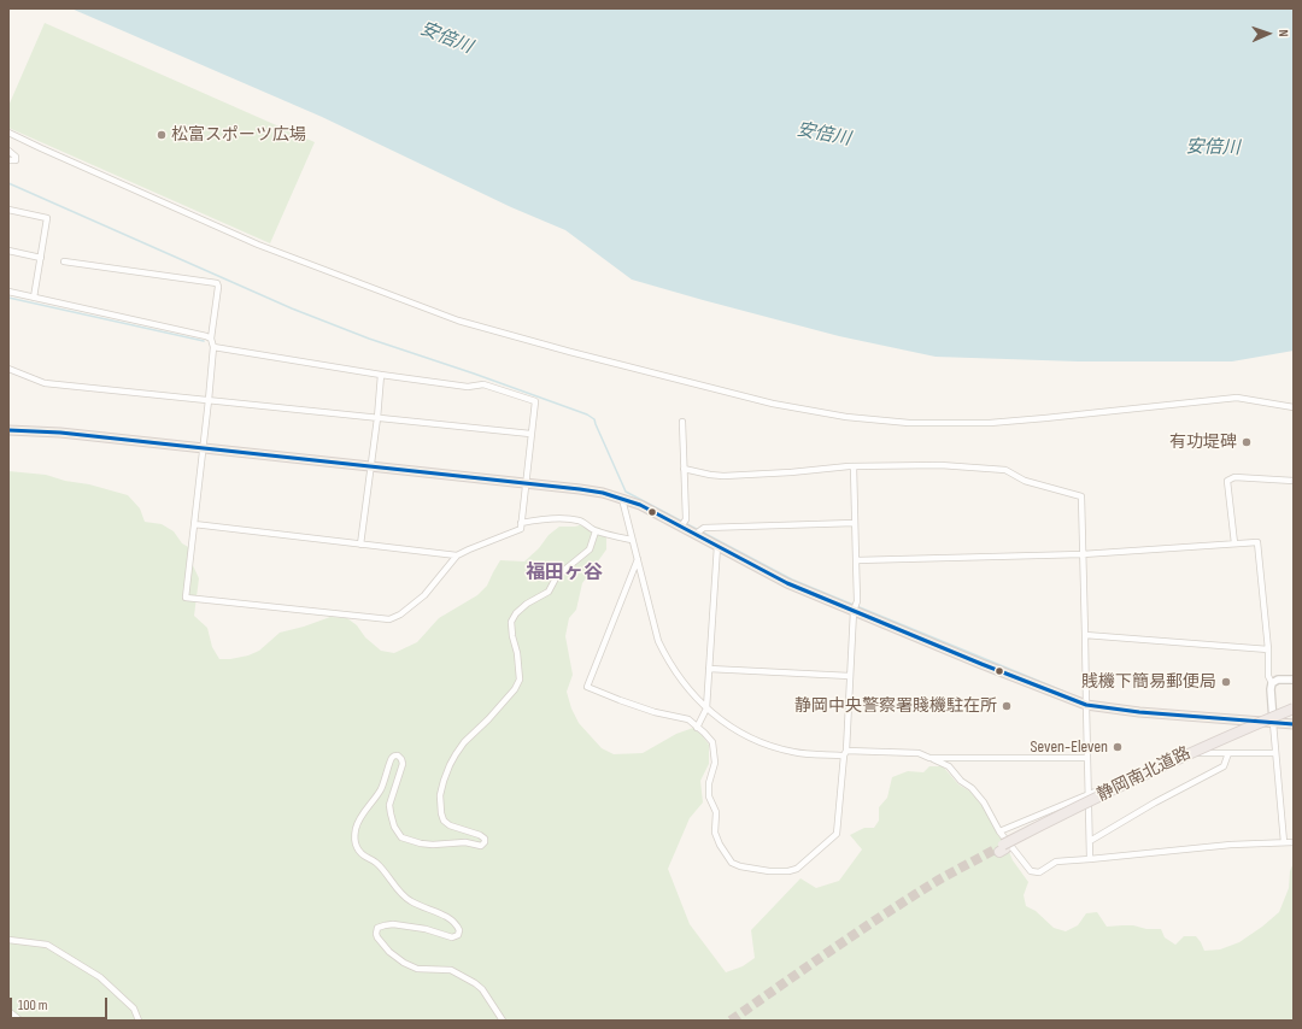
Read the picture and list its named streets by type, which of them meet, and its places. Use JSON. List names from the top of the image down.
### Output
{
  "streets": {
    "highway": ["静岡南北道路"]
  },
  "districts": ["福田ヶ谷"],
  "water": ["安倍川"],
  "places": [
    "松富スポーツ広場",
    "有功堤碑",
    "賎機下簡易郵便局",
    "静岡中央警察署賤機駐在所",
    "Seven-Eleven"
  ],
  "scale_bar": "100 m",
  "north": "right"
}
